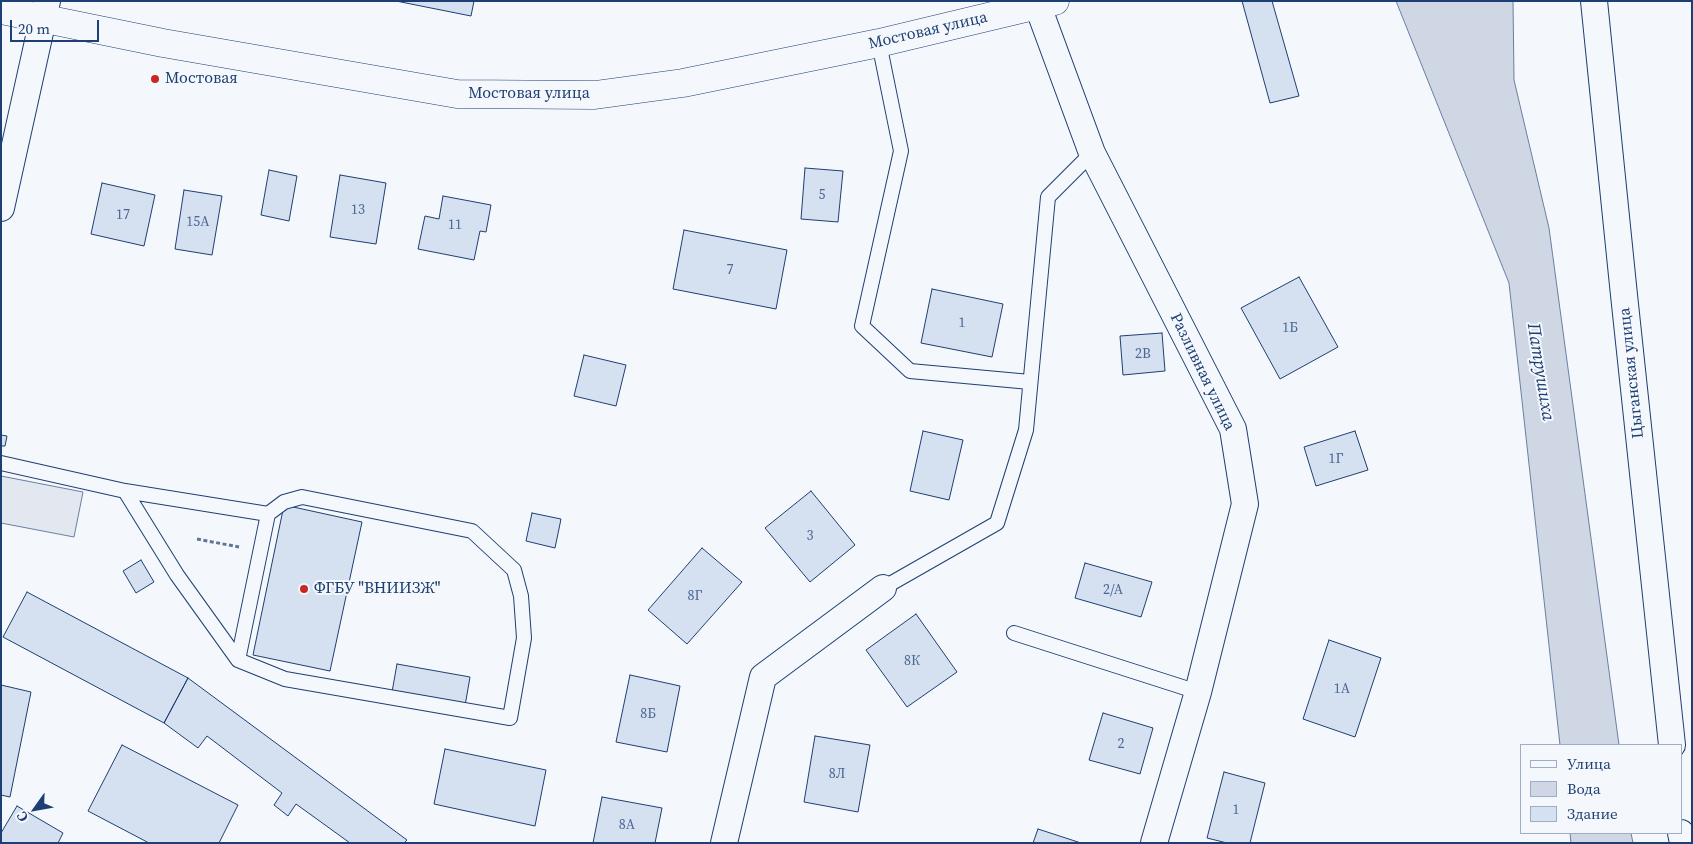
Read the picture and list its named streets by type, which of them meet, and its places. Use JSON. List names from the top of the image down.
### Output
{
  "streets": {
    "street": ["Мостовая улица", "Разливная улица", "Цыганская улица"]
  },
  "crossings": [
    ["Мостовая улица", "Разливная улица"]
  ],
  "water": ["Патрушиха"],
  "places": ["Мостовая", "ФГБУ \"ВНИИЗЖ\""],
  "house_numbers": [
    "5",
    "13",
    "17",
    "15А",
    "11",
    "7",
    "1",
    "1Б",
    "2В",
    "1Г",
    "3",
    "2/А",
    "8Г",
    "8К",
    "1А",
    "8Б",
    "2",
    "8Л",
    "1",
    "8А"
  ],
  "legend": ["Улица", "Вода", "Здание"],
  "scale_bar": "20 m",
  "north": "bottom left"
}
